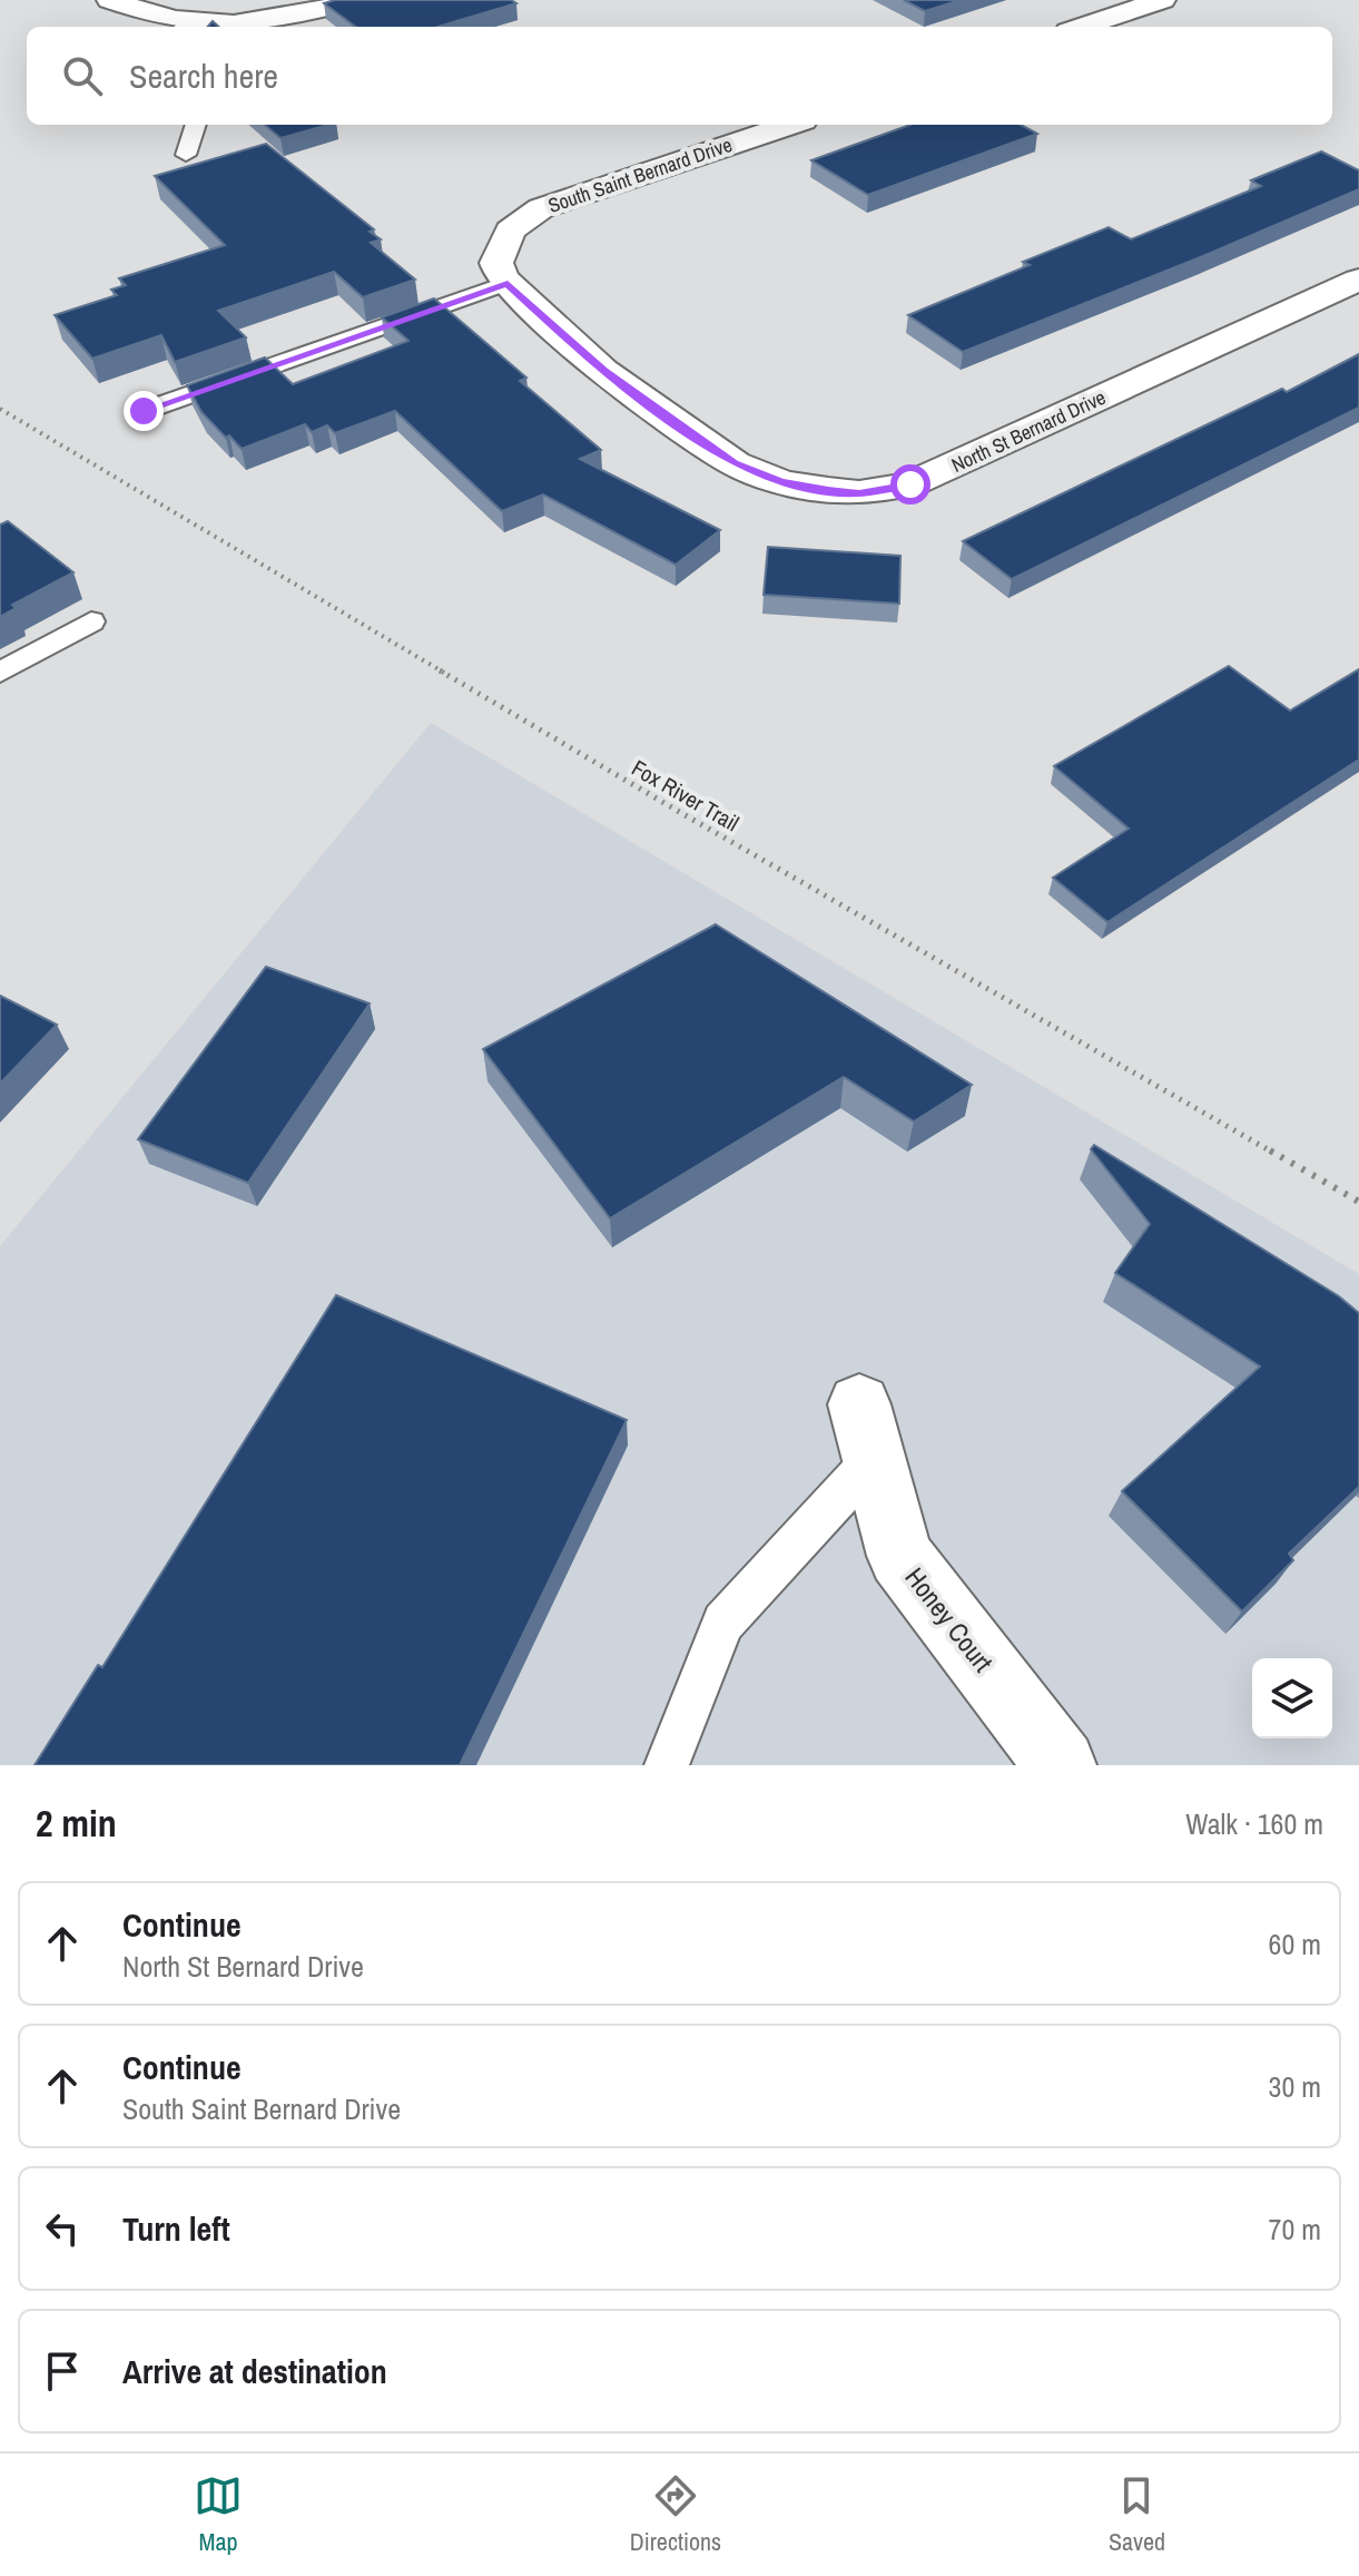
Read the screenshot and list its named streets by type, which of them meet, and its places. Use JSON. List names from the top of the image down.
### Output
{
  "streets": {
    "street": ["South Saint Bernard Drive", "North St Bernard Drive", "Honey Court"],
    "path": ["Fox River Trail"]
  },
  "crossings": [
    ["South Saint Bernard Drive", "North St Bernard Drive"]
  ],
  "page": {
    "search": "Search here",
    "heading": ["2 min", "Walk · 160 m"],
    "list": [
      ["Continue", "North St Bernard Drive", "60 m"],
      ["Continue", "South Saint Bernard Drive", "30 m"],
      ["Turn left", "70 m"],
      "Arrive at destination"
    ],
    "nav": ["Map", "Directions", "Saved"]
  }
}
